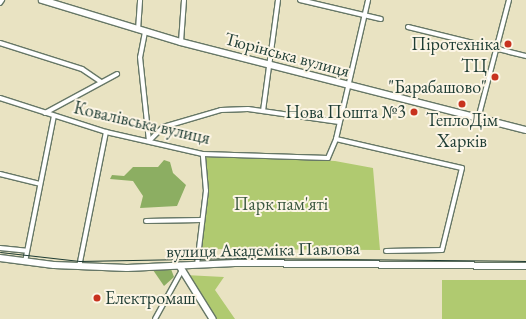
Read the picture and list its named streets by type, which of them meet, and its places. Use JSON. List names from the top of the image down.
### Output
{
  "streets": {
    "main road": ["Тюрінська вулиця", "вулиця Академіка Павлова"],
    "street": ["Ковалівська вулиця"]
  },
  "parks": ["Парк пам'яті"],
  "places": [
    "Піротехніка",
    "ТЦ \"Барабашово\"",
    "ТеплоДім Харків",
    "Нова Пошта №3",
    "Електромаш"
  ]
}
